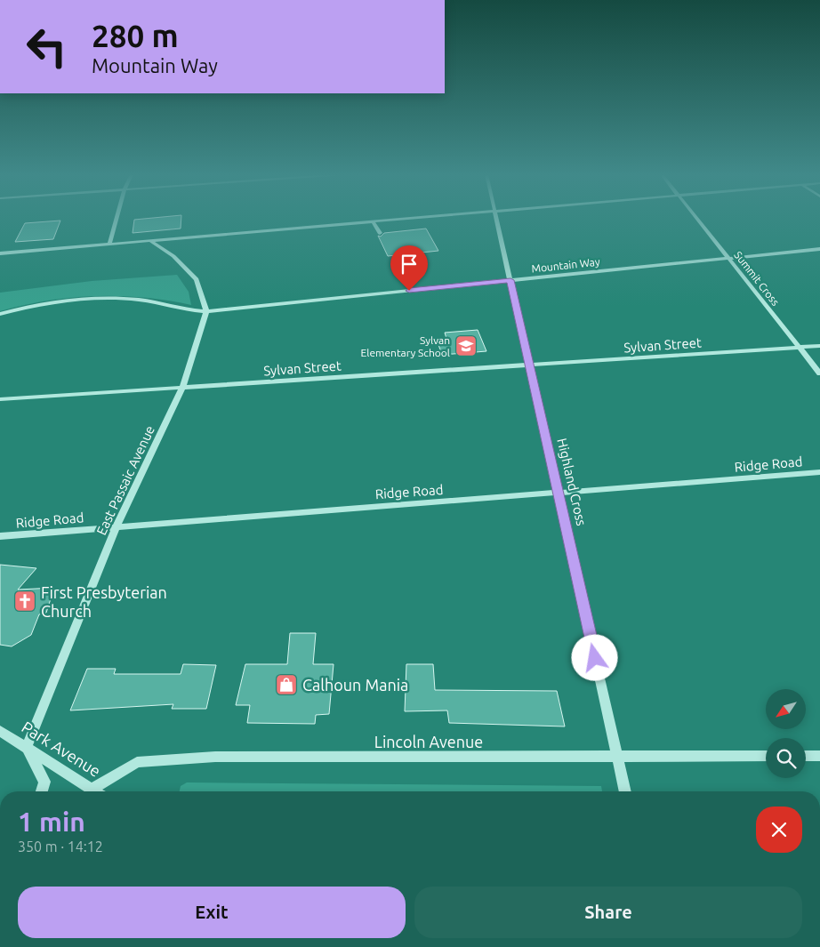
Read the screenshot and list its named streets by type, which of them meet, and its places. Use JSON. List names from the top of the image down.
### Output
{
  "streets": {
    "street": [
      "Mountain Way",
      "Summit Cross",
      "Sylvan Street",
      "Ridge Road",
      "East Passaic Avenue",
      "Highland Cross",
      "Lincoln Avenue",
      "Park Avenue"
    ]
  },
  "crossings": [
    ["Mountain Way", "Summit Cross"],
    ["Mountain Way", "East Passaic Avenue"],
    ["Mountain Way", "Highland Cross"],
    ["Summit Cross", "Sylvan Street"],
    ["Sylvan Street", "East Passaic Avenue"],
    ["Sylvan Street", "Highland Cross"],
    ["Ridge Road", "East Passaic Avenue"],
    ["Ridge Road", "Highland Cross"],
    ["East Passaic Avenue", "Park Avenue"],
    ["Highland Cross", "Lincoln Avenue"],
    ["Lincoln Avenue", "Park Avenue"]
  ],
  "places": {
    "school or university": ["Sylvan Elementary School"],
    "church": ["First Presbyterian Church"],
    "shop": ["Calhoun Mania"]
  },
  "north": "bottom left",
  "page": {
    "turn": ["280 m", "Mountain Way"],
    "heading": ["1 min", "350 m · 14:12"],
    "buttons": ["Exit", "Share"]
  }
}
